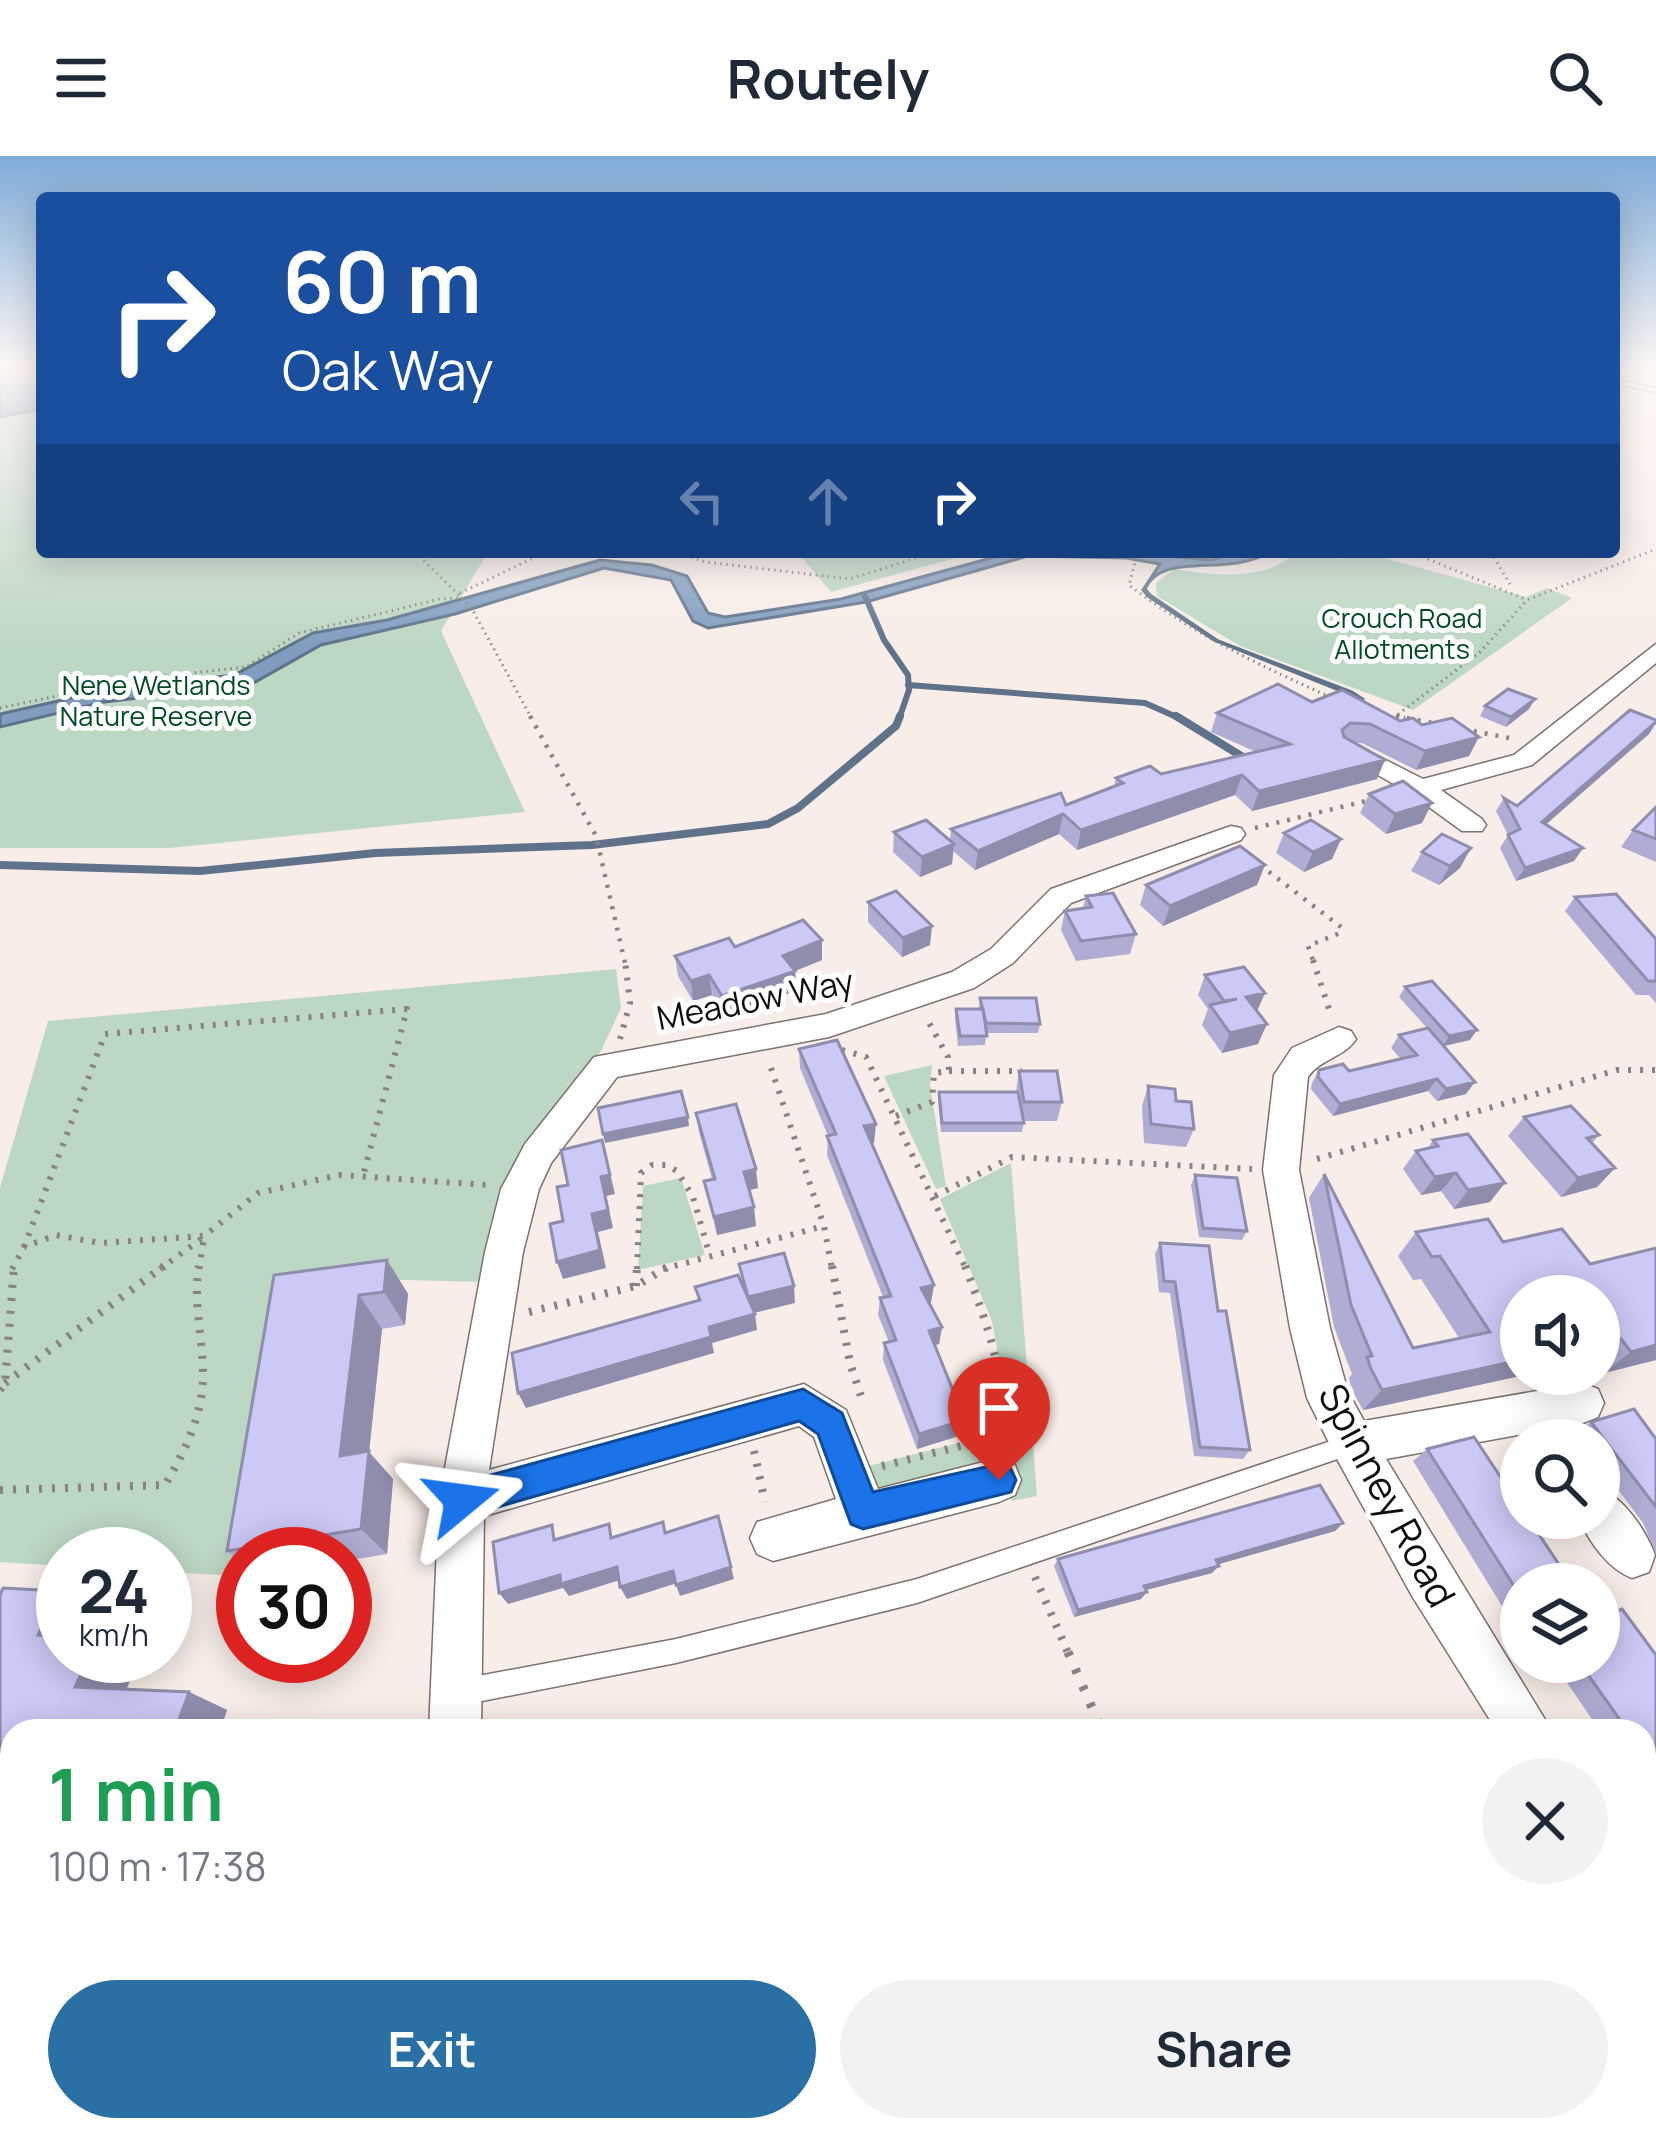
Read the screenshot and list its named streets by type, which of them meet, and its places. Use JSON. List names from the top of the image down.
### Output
{
  "streets": {
    "street": ["Meadow Way", "Spinney Road"]
  },
  "parks": ["Crouch Road Allotments", "Nene Wetlands Nature Reserve"],
  "page": {
    "header": "Routely",
    "turn": ["60 m", "Oak Way"],
    "speed": "24 km/h",
    "limit": "30",
    "heading": ["1 min", "100 m · 17:38"],
    "buttons": ["Exit", "Share"]
  }
}
